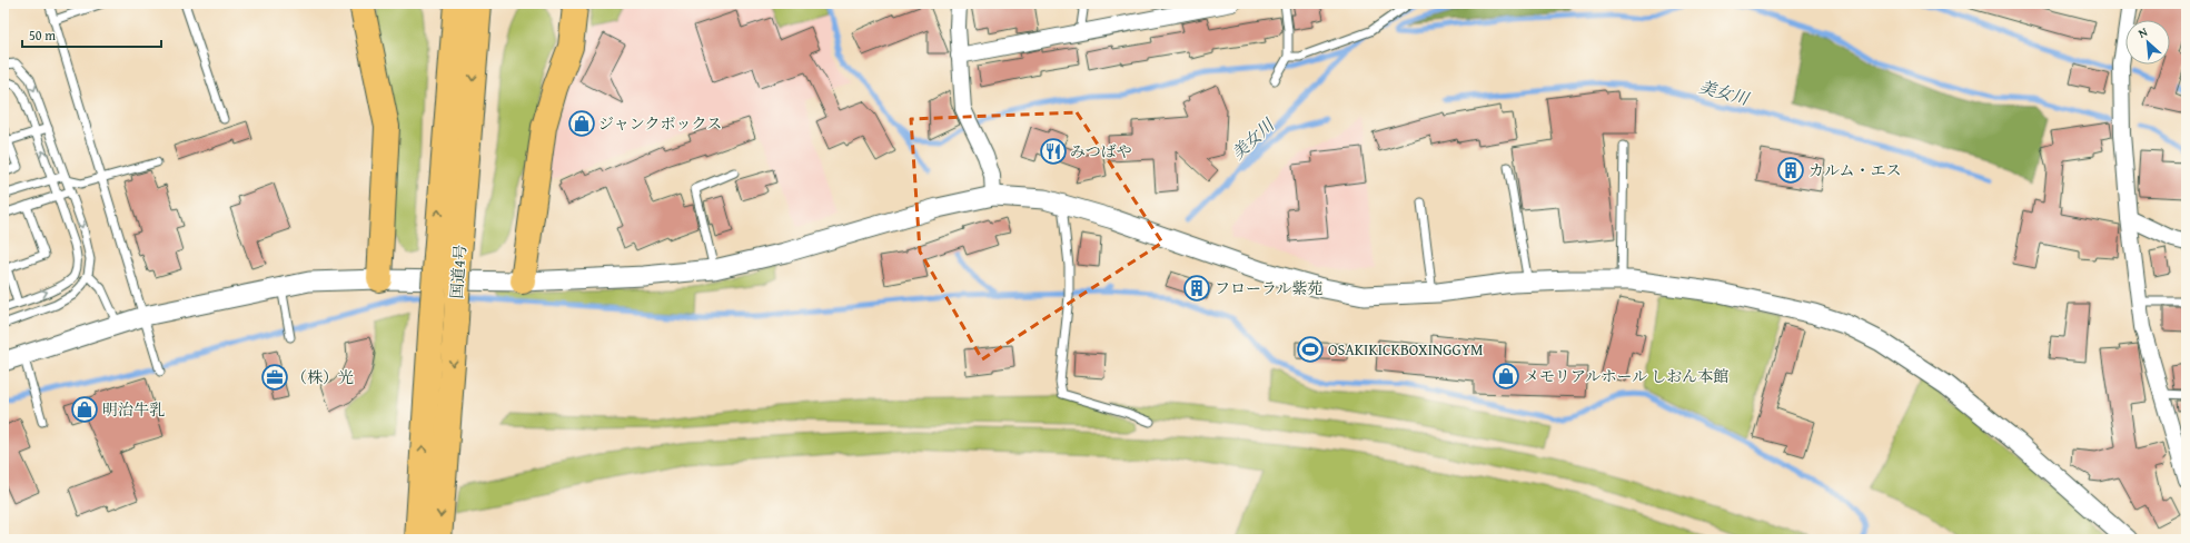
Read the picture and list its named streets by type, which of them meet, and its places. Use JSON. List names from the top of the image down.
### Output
{
  "streets": {
    "highway": ["国道4号"]
  },
  "water": ["美女川"],
  "places": {
    "shop": ["ジャンクボックス", "メモリアルホール しおん本館", "明治牛乳"],
    "restaurant": ["みつばや"],
    "building": ["カルム・エス", "フローラル紫苑"],
    "sports": ["OSAKIKICKBOXINGGYM"],
    "office": ["（株）光"]
  },
  "scale_bar": "50 m",
  "north": "top left"
}
